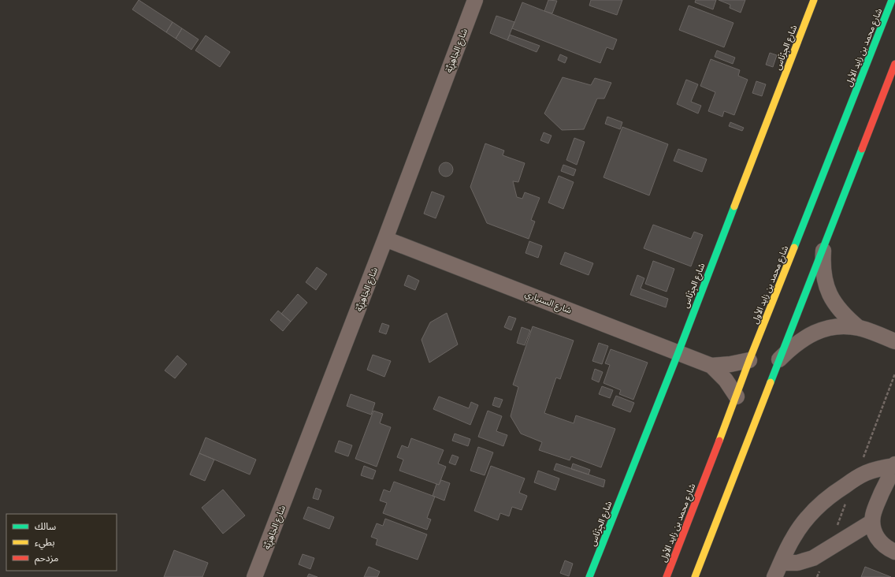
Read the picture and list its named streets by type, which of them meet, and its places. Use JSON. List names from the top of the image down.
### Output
{
  "streets": {
    "main road": ["شارع الجِرْنَاس", "شارع محمد بن زايد الأول"],
    "street": ["شارع الجَاهِزِيَّة", "شارع السنياري"]
  },
  "crossings": [
    ["شارع الجِرْنَاس", "شارع السنياري"],
    ["شارع محمد بن زايد الأول", "شارع السنياري"],
    ["شارع الجَاهِزِيَّة", "شارع السنياري"]
  ],
  "legend": ["سالك", "بطيء", "مزدحم"]
}
